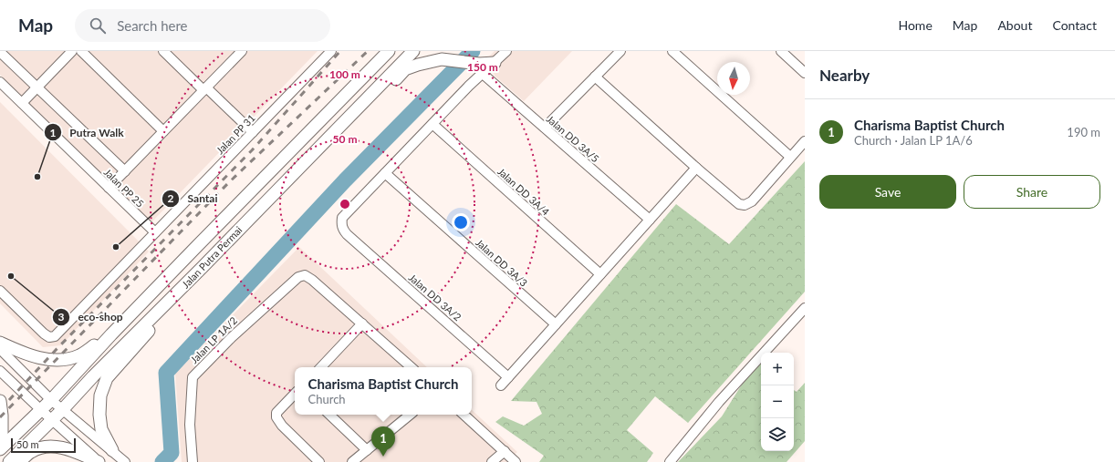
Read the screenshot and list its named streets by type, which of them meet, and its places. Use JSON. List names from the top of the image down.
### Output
{
  "streets": {
    "main road": ["Jalan Putra Permai"],
    "street": [
      "Jalan PP 31",
      "Jalan DD 3A/5",
      "Jalan PP 25",
      "Jalan DD 3A/4",
      "Jalan DD 3A/3",
      "Jalan DD 3A/2",
      "Jalan LP 1A/2"
    ]
  },
  "crossings": [
    ["Jalan PP 31", "Jalan PP 25"],
    ["Jalan DD 3A/3", "Jalan DD 3A/2"]
  ],
  "places": ["Putra Walk", "Santai", "eco-shop"],
  "scale_bar": "50 m",
  "north": "bottom",
  "page": {
    "header": "Map",
    "search": "Search here",
    "nav": [
      "Home",
      "Map",
      "About",
      "Contact"
    ],
    "heading": "Nearby",
    "list": [
      {
        "mark": "1",
        "name": "Charisma Baptist Church",
        "note": "Church · Jalan LP 1A/6",
        "value": "190 m"
      }
    ],
    "buttons": ["Save", "Share"],
    "map_buttons": ["+", "−"],
    "popup": ["Charisma Baptist Church", "Church"],
    "pins": "1",
    "scale": "50 m"
  },
  "rings": ["150 m", "100 m", "50 m"]
}
